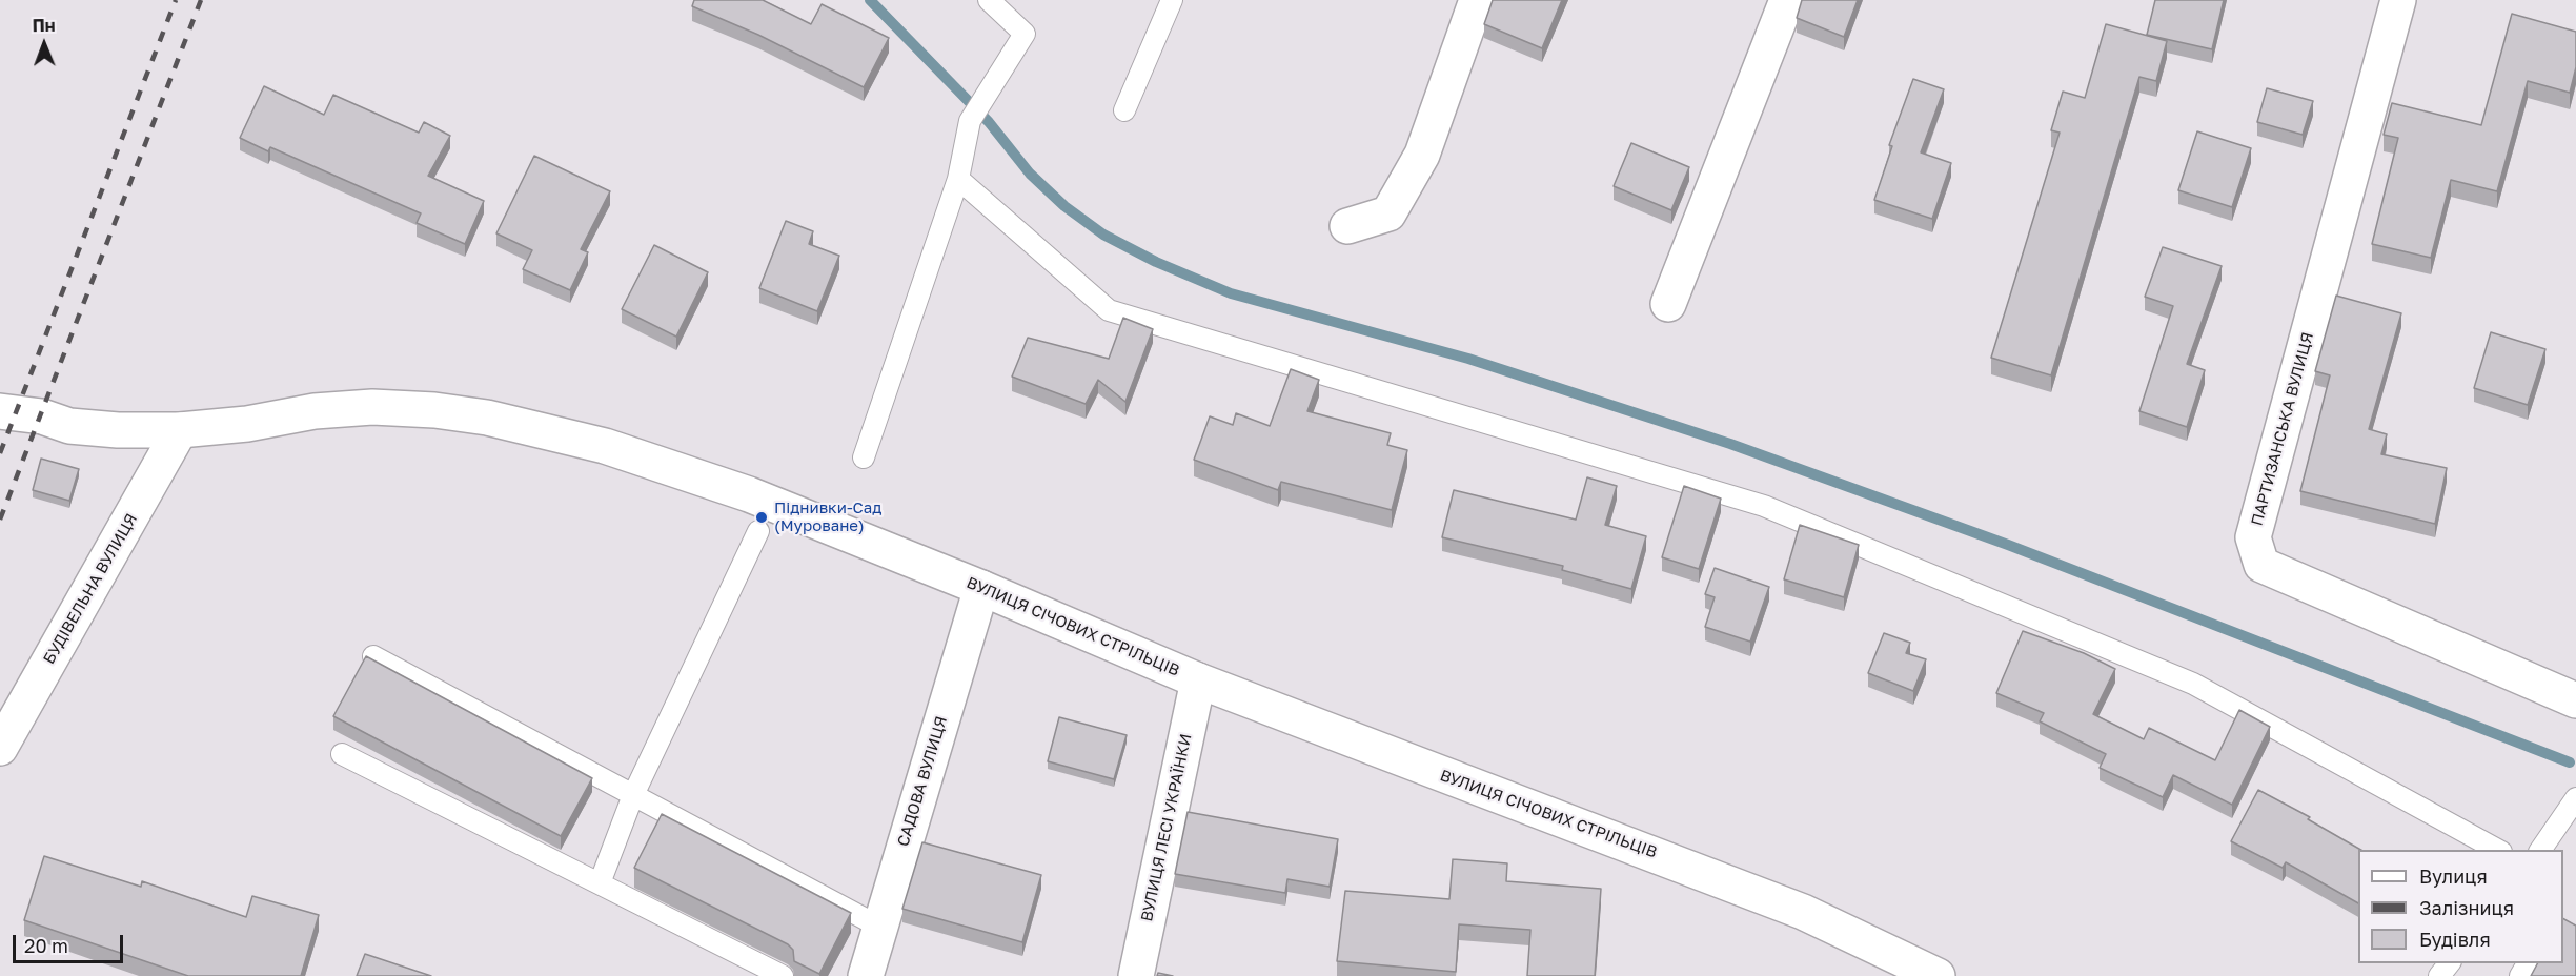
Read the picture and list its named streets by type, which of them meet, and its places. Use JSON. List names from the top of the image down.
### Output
{
  "streets": {
    "street": [
      "ПАРТИЗАНСЬКА ВУЛИЦЯ",
      "БУДІВЕЛЬНА ВУЛИЦЯ",
      "ВУЛИЦЯ СІЧОВИХ СТРІЛЬЦІВ",
      "САДОВА ВУЛИЦЯ",
      "ВУЛИЦЯ ЛЕСІ УКРАЇНКИ"
    ]
  },
  "crossings": [
    ["БУДІВЕЛЬНА ВУЛИЦЯ", "ВУЛИЦЯ СІЧОВИХ СТРІЛЬЦІВ"],
    ["ВУЛИЦЯ СІЧОВИХ СТРІЛЬЦІВ", "САДОВА ВУЛИЦЯ"],
    ["ВУЛИЦЯ СІЧОВИХ СТРІЛЬЦІВ", "ВУЛИЦЯ ЛЕСІ УКРАЇНКИ"]
  ],
  "places": ["Піднивки-Сад (Муроване)"],
  "legend": ["Вулиця", "Залізниця", "Будівля"],
  "scale_bar": "20 m",
  "north": "top"
}
